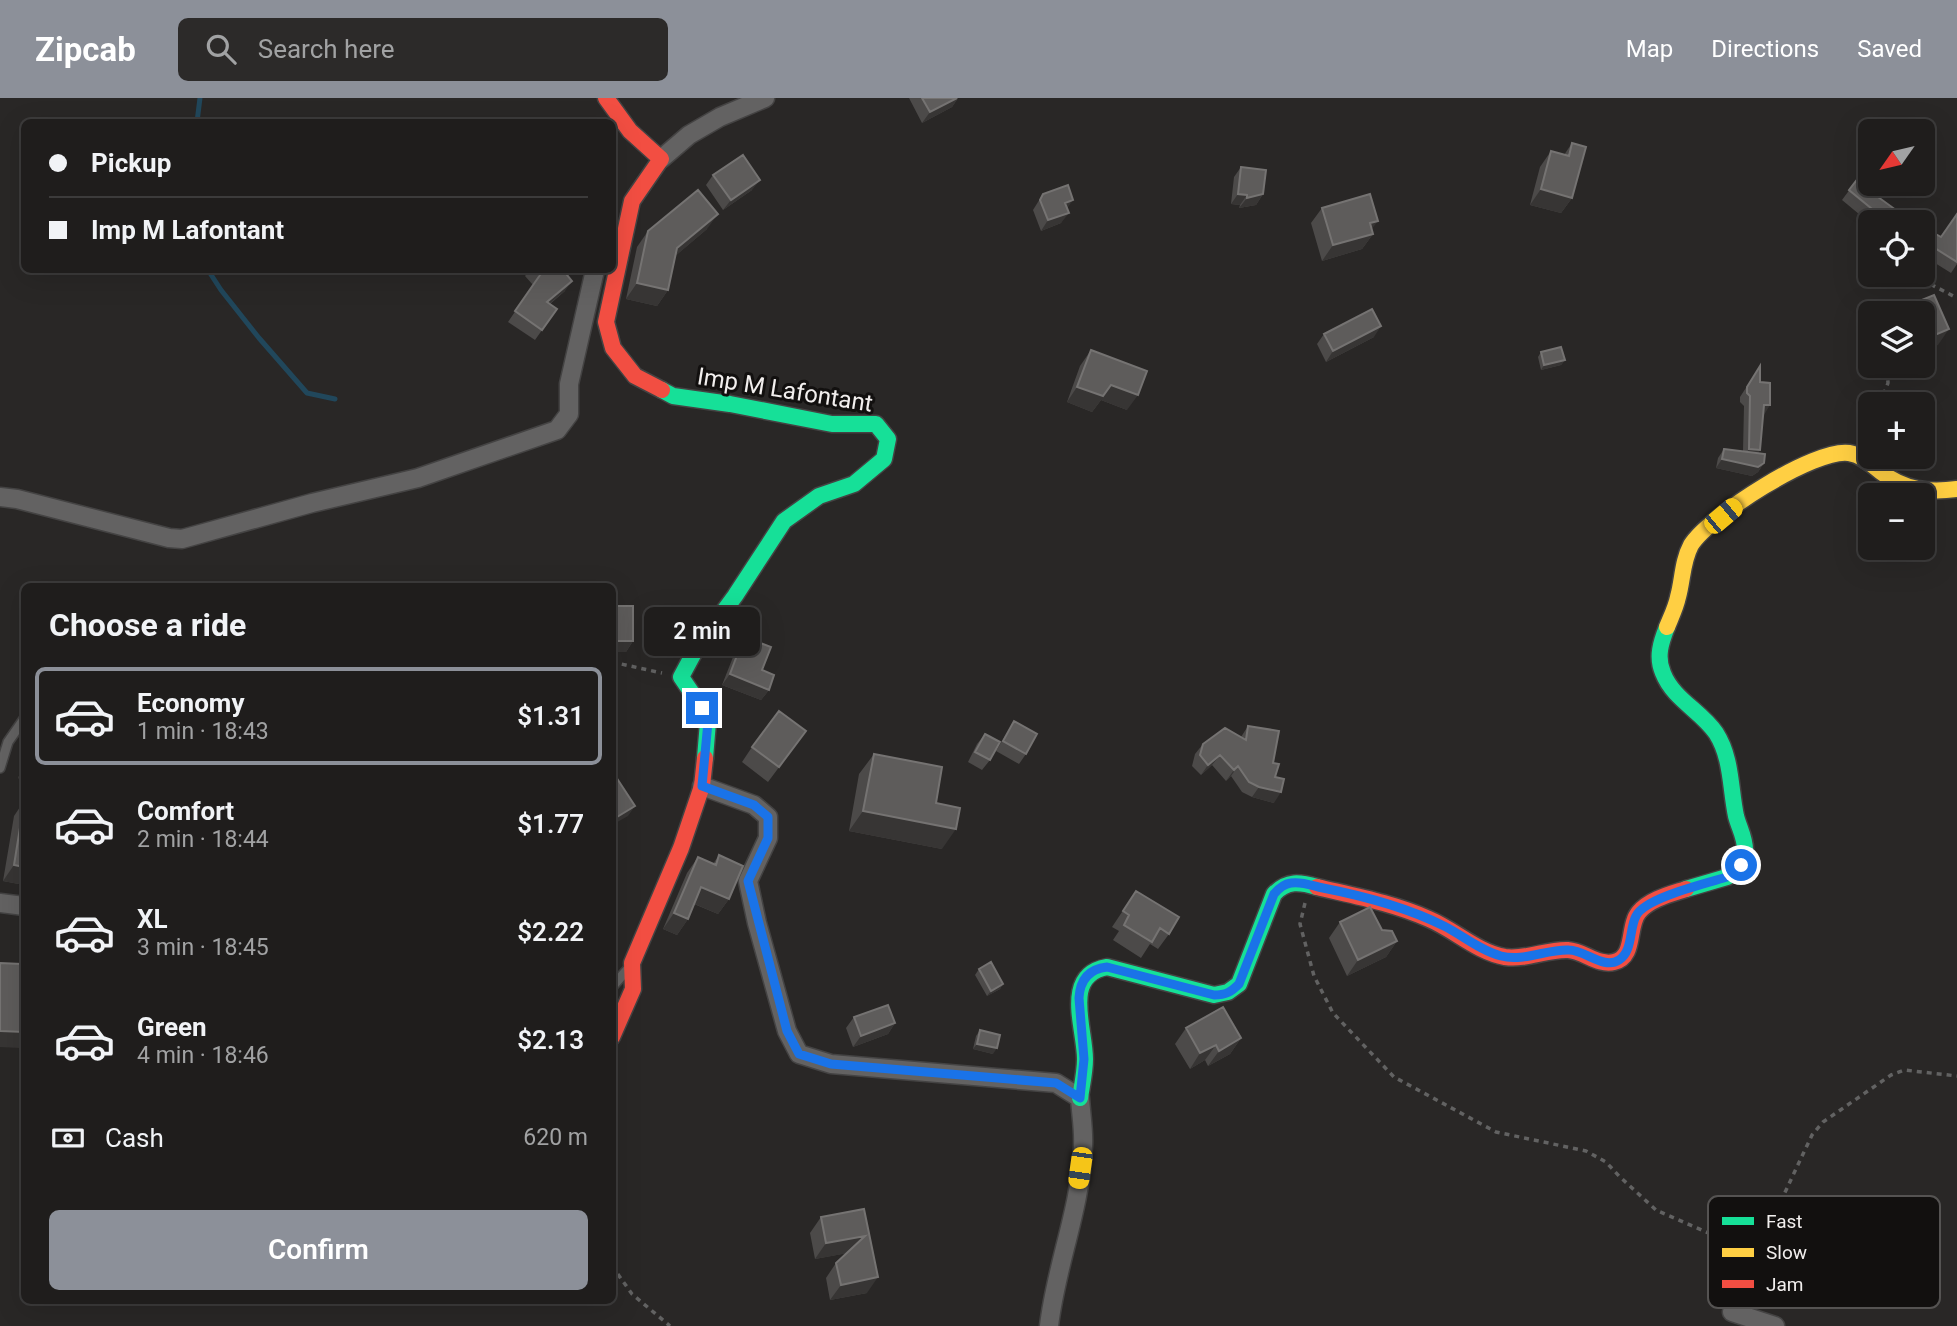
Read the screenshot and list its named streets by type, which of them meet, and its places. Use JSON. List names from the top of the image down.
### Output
{
  "streets": {
    "street": ["Imp M Lafontant"]
  },
  "legend": ["Fast", "Slow", "Jam"],
  "north": "bottom left",
  "page": {
    "header": "Zipcab",
    "search": "Search here",
    "nav": ["Map", "Directions", "Saved"],
    "map_buttons": ["+", "−"],
    "banner": ["Pickup", "Imp M Lafontant"],
    "heading": "Choose a ride",
    "bubble": "2 min",
    "list": [
      {
        "name": "Economy",
        "note": "1 min · 18:43",
        "value": "$1.31"
      },
      {
        "name": "Comfort",
        "note": "2 min · 18:44",
        "value": "$1.77"
      },
      {
        "name": "XL",
        "note": "3 min · 18:45",
        "value": "$2.22"
      },
      {
        "name": "Green",
        "note": "4 min · 18:46",
        "value": "$2.13"
      }
    ],
    "pay": ["Cash", "620 m"],
    "buttons": "Confirm"
  }
}
